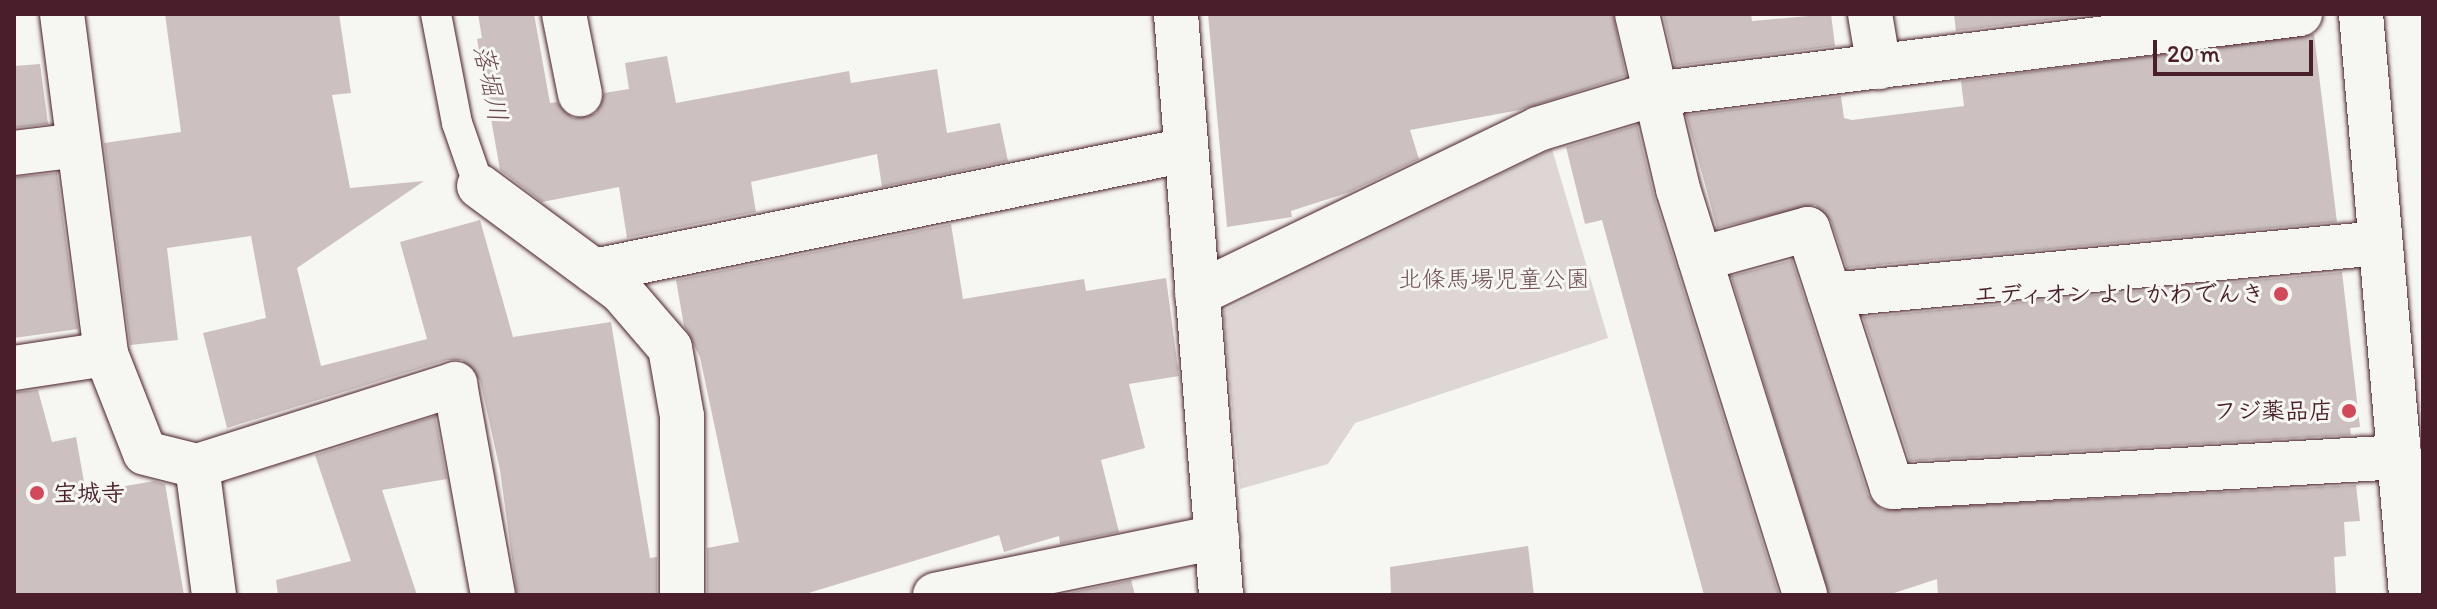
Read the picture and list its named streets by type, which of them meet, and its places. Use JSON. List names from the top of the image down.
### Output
{
  "water": ["落堀川"],
  "parks": ["北條馬場児童公園"],
  "places": ["エディオン よしかわでんき", "フジ薬品店", "宝城寺"],
  "scale_bar": "20 m"
}
